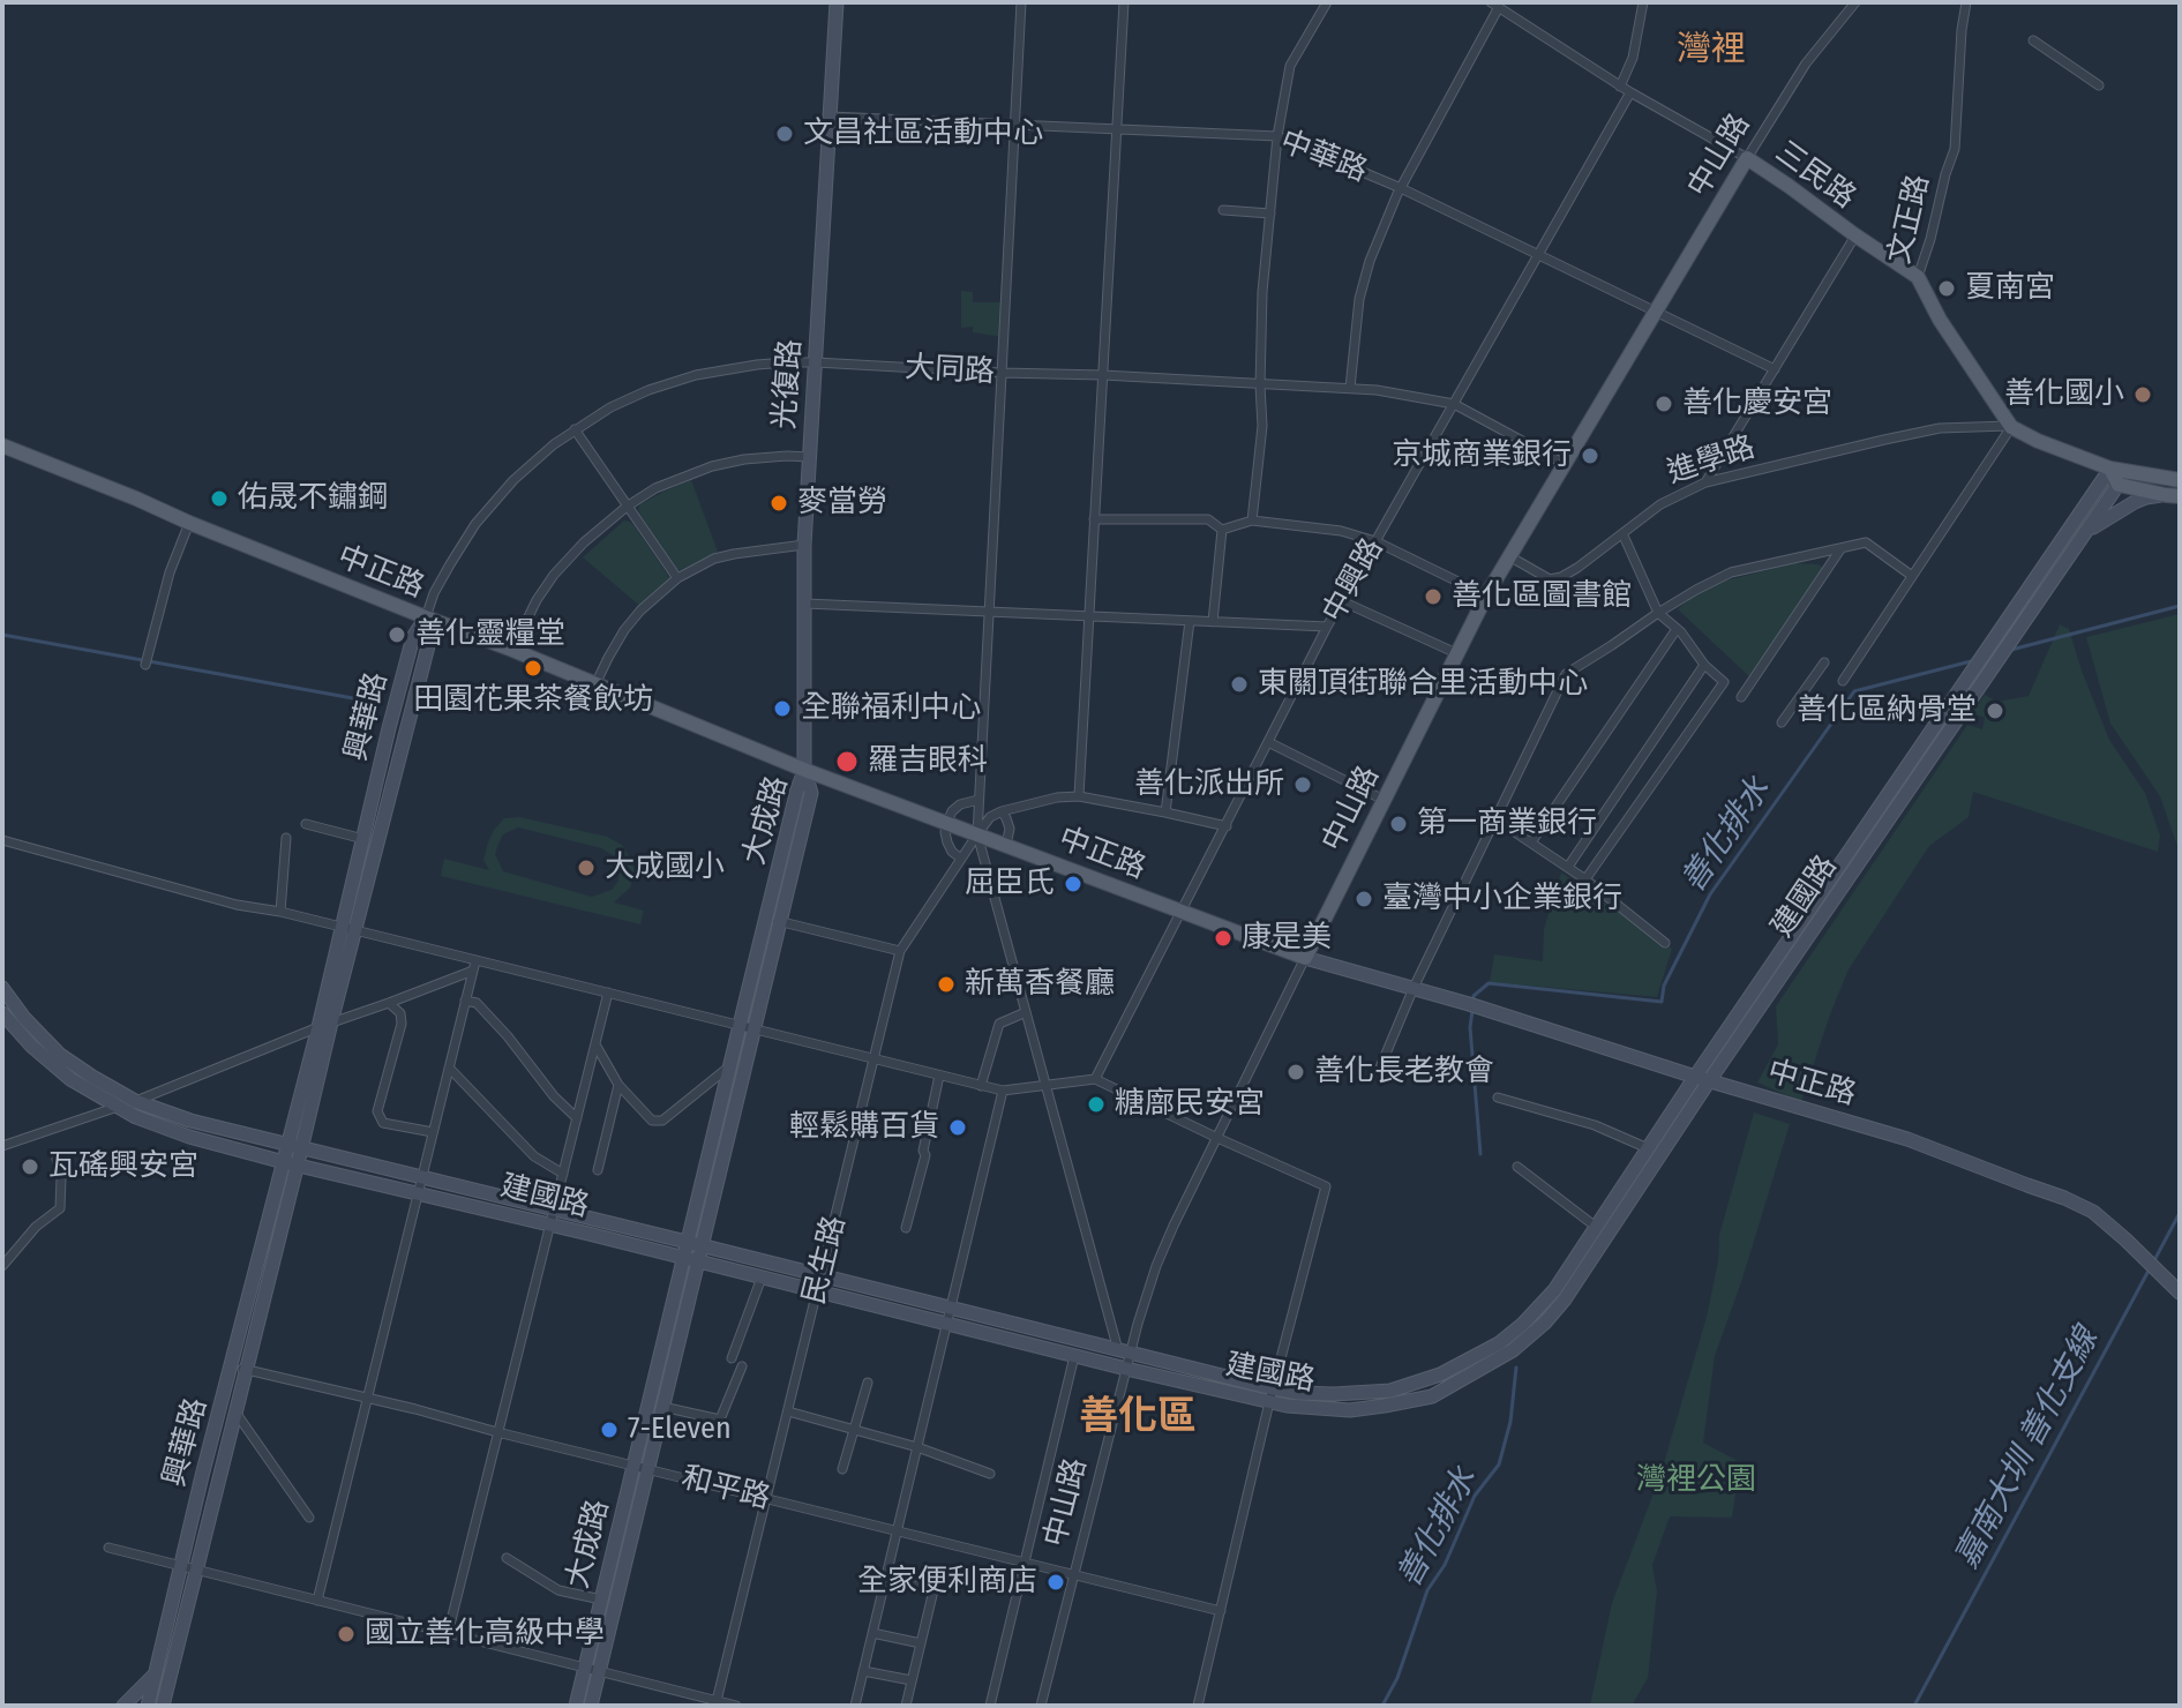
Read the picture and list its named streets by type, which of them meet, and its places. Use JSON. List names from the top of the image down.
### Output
{
  "streets": {
    "main road": [
      "中山路",
      "三民路",
      "文正路",
      "中正路"
    ],
    "street": [
      "中華路",
      "大同路",
      "光復路",
      "進學路",
      "中興路",
      "興華路",
      "大成路",
      "建國路",
      "民生路",
      "和平路"
    ]
  },
  "crossings": [
    ["中山路", "中華路"],
    ["中山路", "三民路"],
    ["中山路", "大同路"],
    ["中山路", "進學路"],
    ["中山路", "中正路"],
    ["中山路", "建國路"],
    ["中山路", "和平路"],
    ["中華路", "光復路"],
    ["中華路", "中興路"],
    ["三民路", "文正路"],
    ["三民路", "中興路"],
    ["文正路", "進學路"],
    ["大同路", "光復路"],
    ["大同路", "中正路"],
    ["大同路", "中興路"],
    ["大同路", "興華路"],
    ["光復路", "中正路"],
    ["光復路", "大成路"],
    ["中正路", "中興路"],
    ["中正路", "興華路"],
    ["中正路", "大成路"],
    ["中正路", "建國路"],
    ["中正路", "民生路"],
    ["興華路", "建國路"],
    ["興華路", "和平路"],
    ["大成路", "建國路"],
    ["大成路", "和平路"],
    ["建國路", "民生路"],
    ["民生路", "和平路"]
  ],
  "districts": ["灣裡", "善化區"],
  "water": ["善化排水", "嘉南大圳 善化支線"],
  "parks": ["灣裡公園"],
  "places": [
    "文昌社區活動中心",
    "夏南宮",
    "善化國小",
    "善化慶安宮",
    "京城商業銀行",
    "佑晟不鏽鋼",
    "麥當勞",
    "善化區圖書館",
    "善化靈糧堂",
    "田園花果茶餐飲坊",
    "東關頂街聯合里活動中心",
    "全聯福利中心",
    "善化區納骨堂",
    "羅吉眼科",
    "善化派出所",
    "第一商業銀行",
    "大成國小",
    "屈臣氏",
    "臺灣中小企業銀行",
    "康是美",
    "新萬香餐廳",
    "善化長老教會",
    "糖廍民安宮",
    "輕鬆購百貨",
    "瓦磘興安宮",
    "7-Eleven",
    "全家便利商店",
    "國立善化高級中學"
  ]
}
